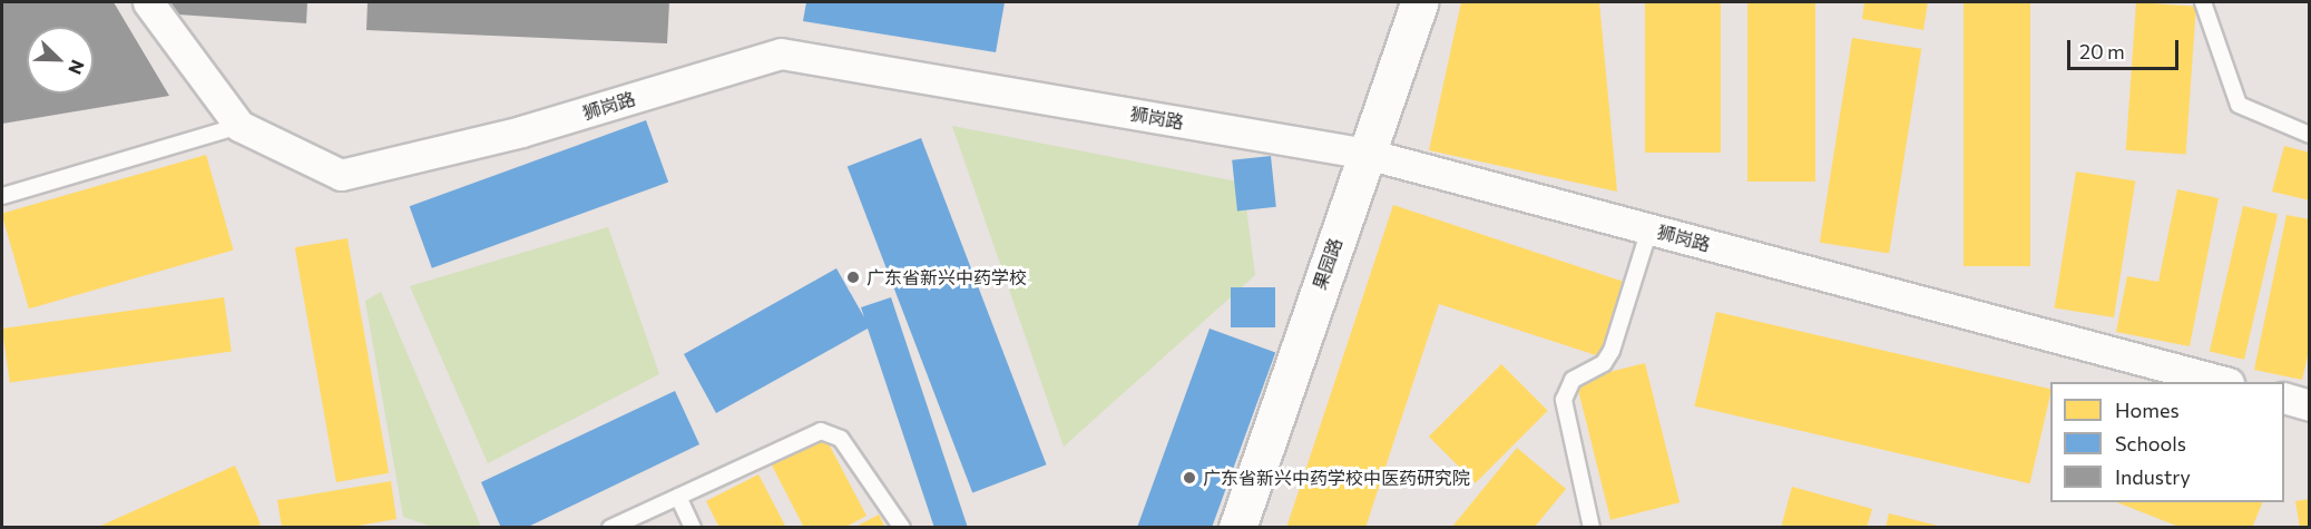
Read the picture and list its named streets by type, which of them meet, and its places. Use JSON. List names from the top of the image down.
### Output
{
  "streets": {
    "street": ["狮岗路", "果园路"]
  },
  "crossings": [
    ["狮岗路", "果园路"]
  ],
  "places": ["广东省新兴中药学校", "广东省新兴中药学校中医药研究院"],
  "legend": ["Homes", "Schools", "Industry"],
  "scale_bar": "20 m",
  "north": "bottom right"
}
